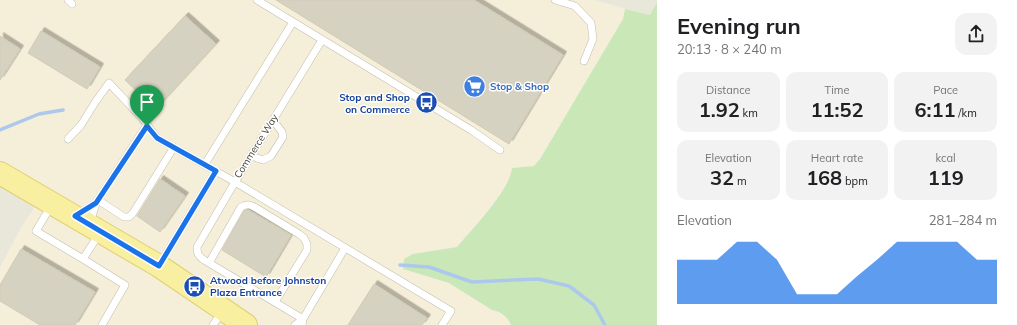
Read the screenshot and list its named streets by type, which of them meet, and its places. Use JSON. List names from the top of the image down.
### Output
{
  "streets": {
    "lane": ["Commerce Way"]
  },
  "places": {
    "supermarket": ["Stop & Shop"],
    "bus stop": ["Stop and Shop on Commerce", "Atwood before Johnston Plaza Entrance"]
  },
  "page": {
    "heading": ["Evening run", "20:13 · 8 × 240 m"],
    "stats": [
      ["Distance", "1.92 km"],
      ["Time", "11:52"],
      ["Pace", "6:11 /km"],
      ["Elevation", "32 m"],
      ["Heart rate", "168 bpm"],
      ["kcal", "119"]
    ],
    "chart": ["Elevation", "281–284 m"]
  }
}
